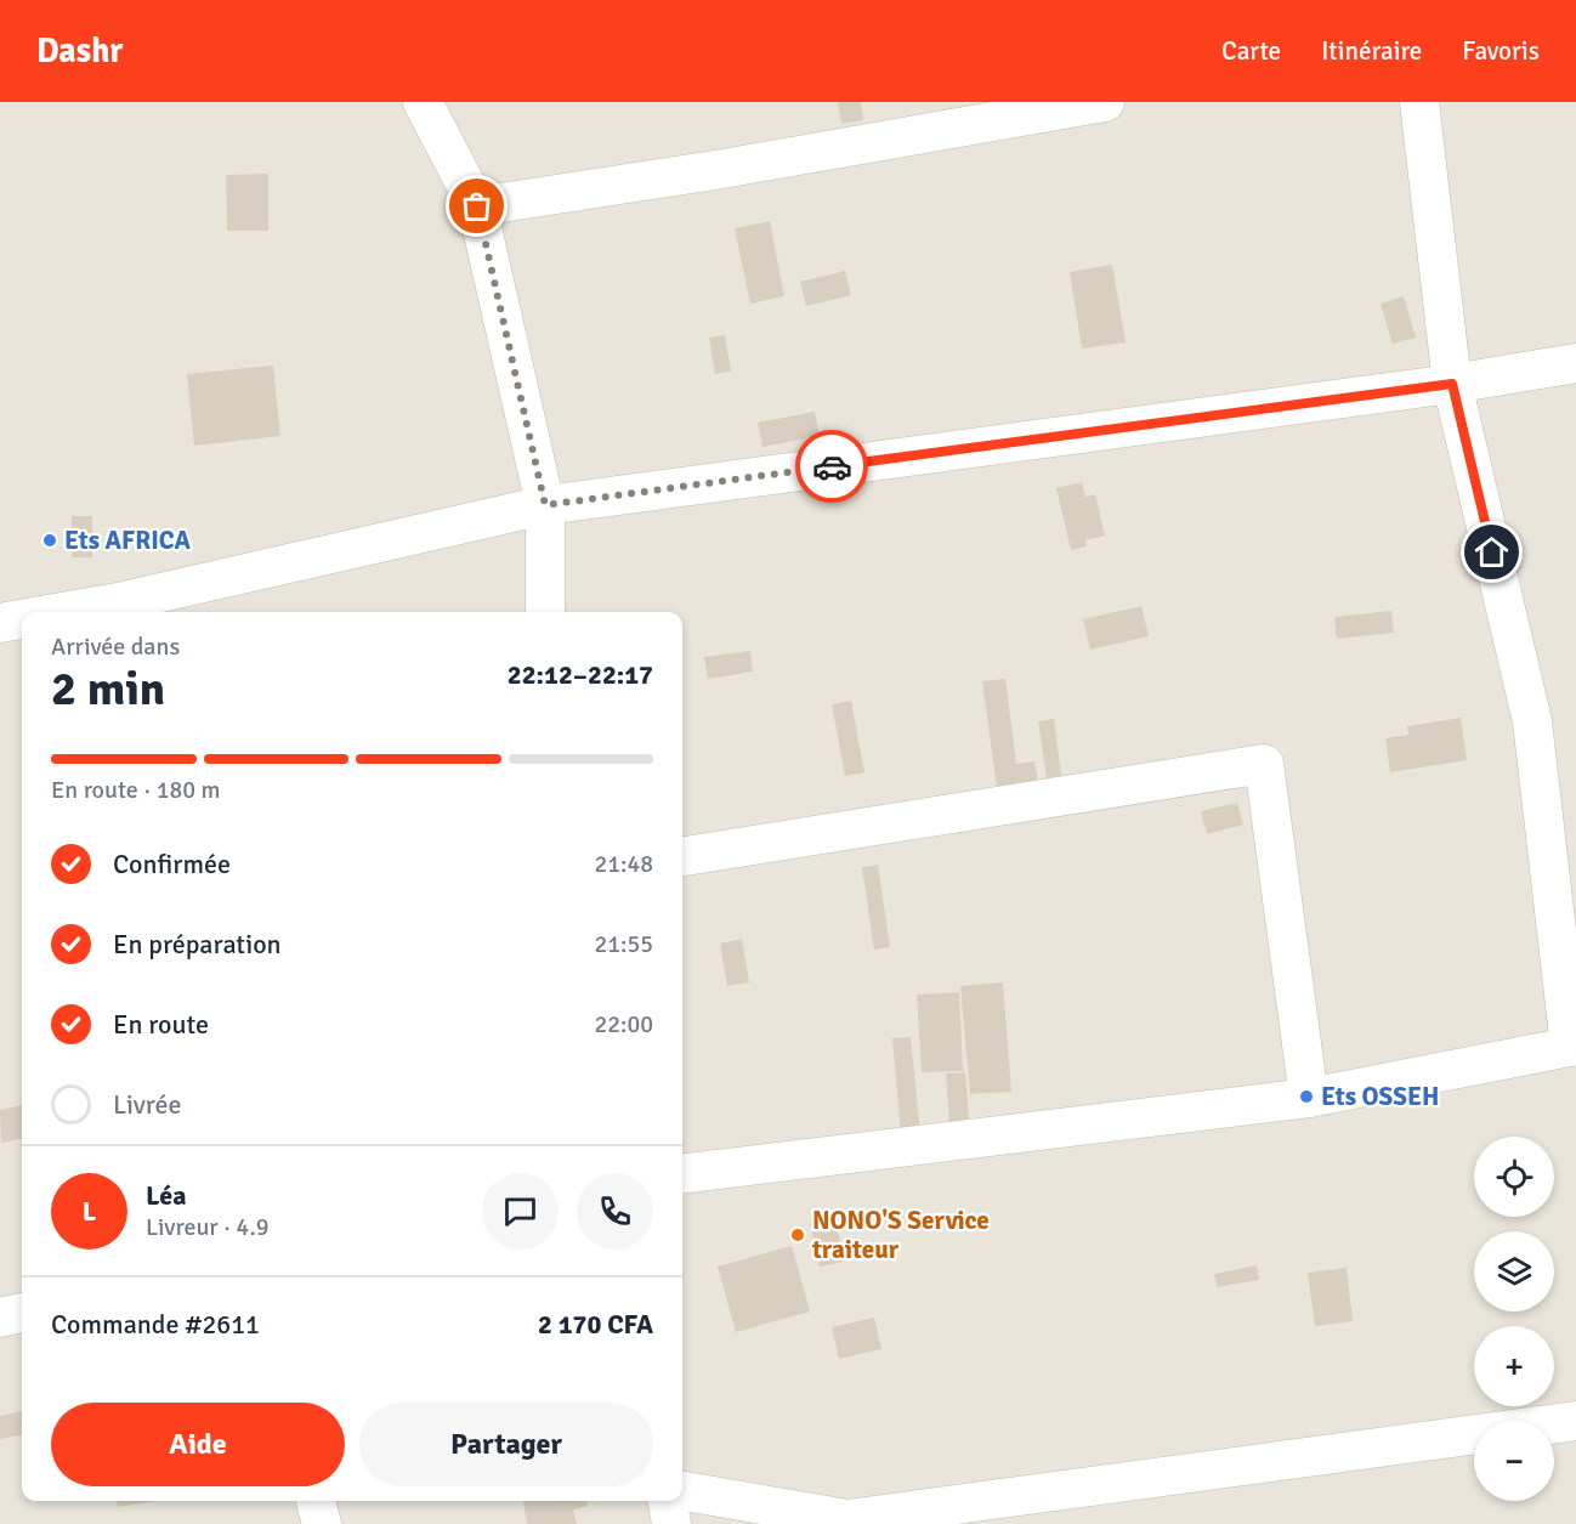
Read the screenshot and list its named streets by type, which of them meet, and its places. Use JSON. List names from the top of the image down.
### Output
{
  "places": ["Ets AFRICA", "Ets OSSEH", "NONO'S Service traiteur"],
  "page": {
    "header": "Dashr",
    "nav": ["Carte", "Itinéraire", "Favoris"],
    "heading": ["2 min", "Arrivée dans", "22:12–22:17"],
    "panel": [
      "Léa",
      "Livreur · 4.9",
      "Commande #2611",
      "2 170 CFA"
    ],
    "bar": "En route · 180 m",
    "list": [
      ["Confirmée", "21:48"],
      ["En préparation", "21:55"],
      ["En route", "22:00"],
      "Livrée"
    ],
    "map_buttons": ["+", "−"],
    "round": "L",
    "buttons": ["Aide", "Partager"]
  }
}
